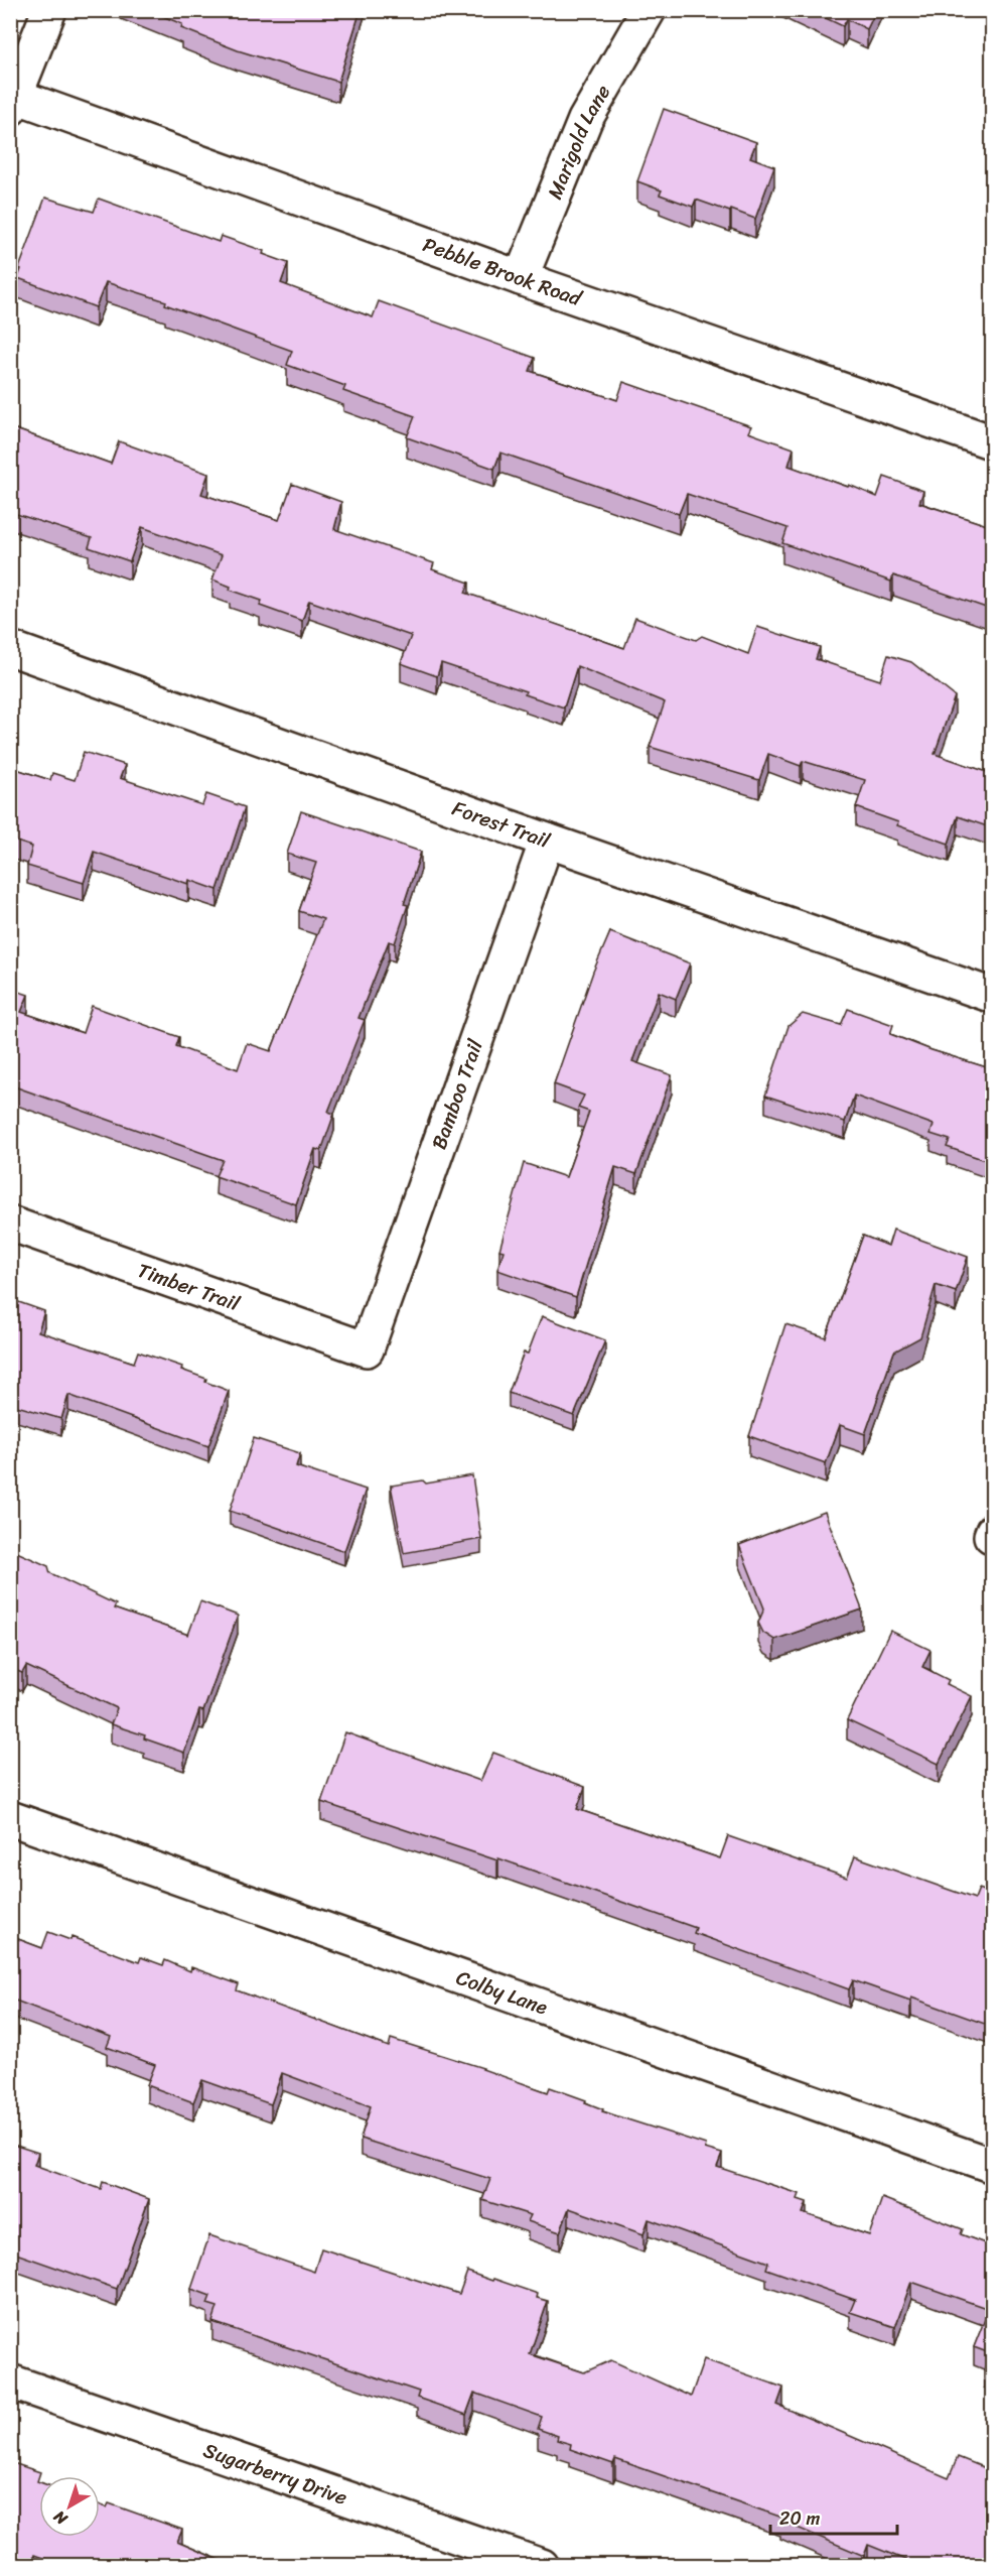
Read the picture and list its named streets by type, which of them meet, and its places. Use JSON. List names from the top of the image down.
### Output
{
  "streets": {
    "street": [
      "Marigold Lane",
      "Pebble Brook Road",
      "Forest Trail",
      "Bamboo Trail",
      "Timber Trail",
      "Colby Lane",
      "Sugarberry Drive"
    ]
  },
  "crossings": [
    ["Marigold Lane", "Pebble Brook Road"],
    ["Forest Trail", "Bamboo Trail"],
    ["Bamboo Trail", "Timber Trail"]
  ],
  "scale_bar": "20 m",
  "north": "bottom left"
}
